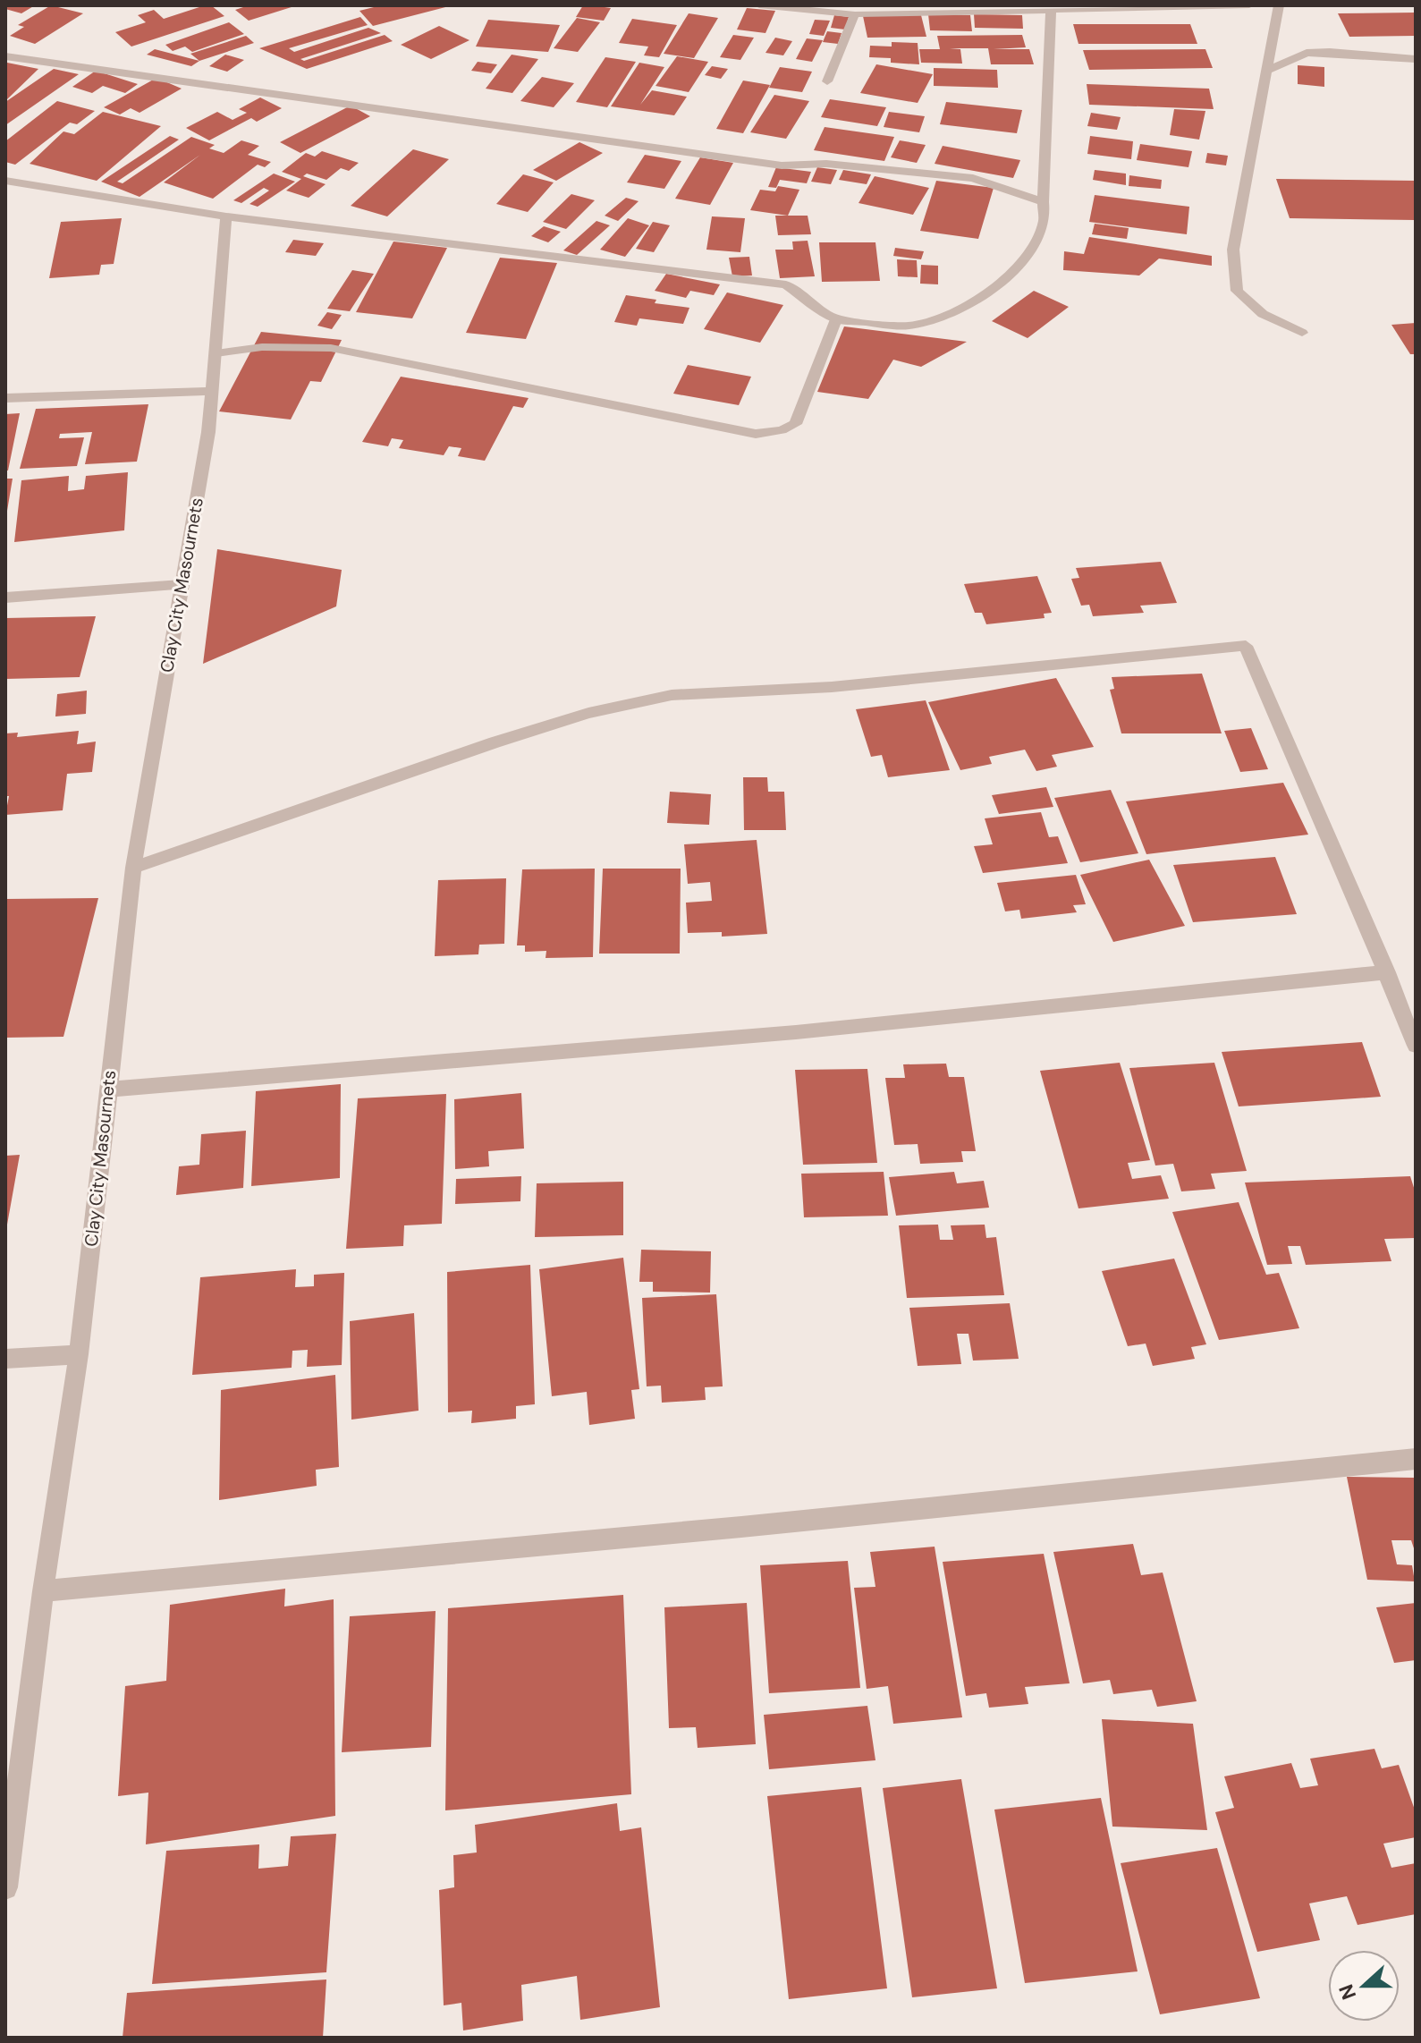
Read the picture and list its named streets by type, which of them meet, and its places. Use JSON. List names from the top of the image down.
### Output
{
  "streets": {
    "street": ["Clay City Masournets"]
  },
  "north": "left"
}
